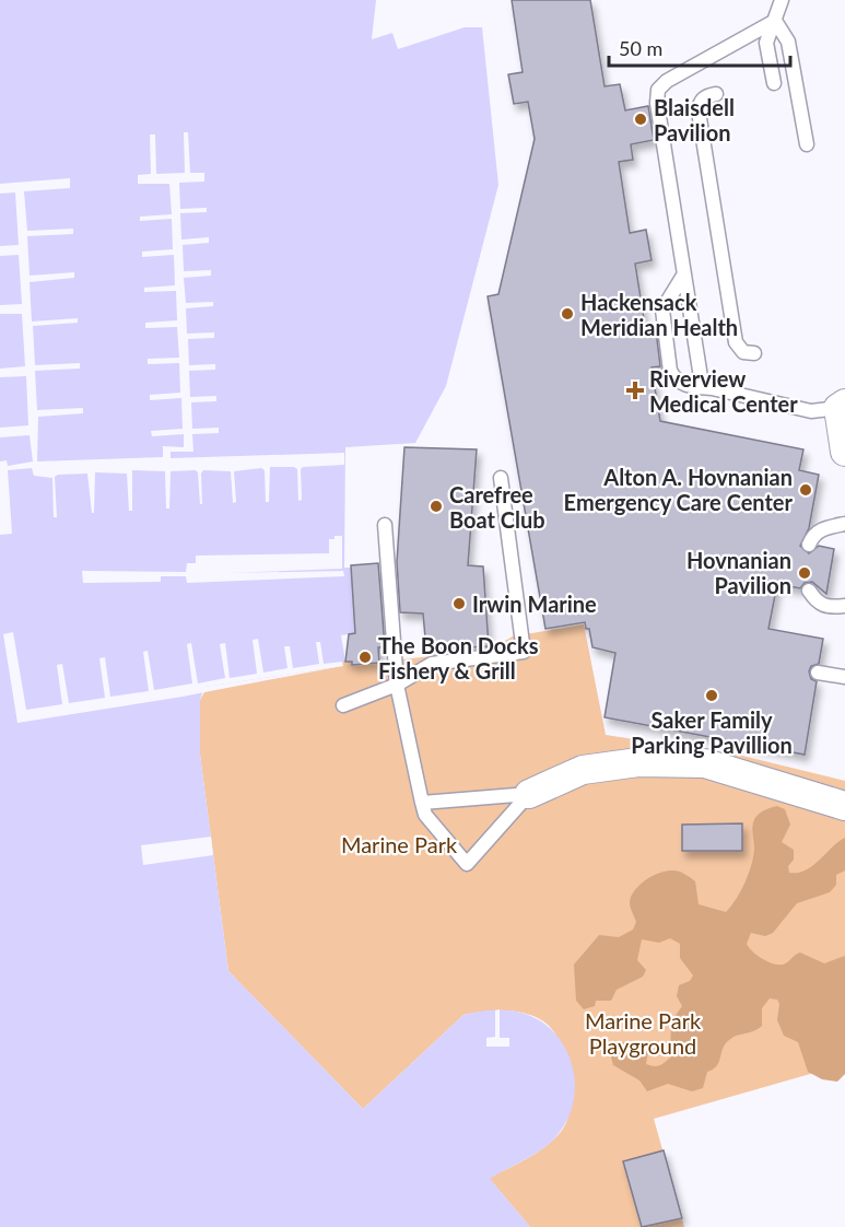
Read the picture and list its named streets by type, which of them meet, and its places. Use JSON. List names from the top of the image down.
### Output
{
  "parks": ["Marine Park", "Marine Park Playground"],
  "places": {
    "other": [
      "Blaisdell Pavilion",
      "Hackensack Meridian Health",
      "Alton A. Hovnanian Emergency Care Center",
      "Carefree Boat Club",
      "Hovnanian Pavilion",
      "Irwin Marine",
      "The Boon Docks Fishery & Grill",
      "Saker Family Parking Pavillion"
    ],
    "health": ["Riverview Medical Center"]
  },
  "scale_bar": "50 m"
}
